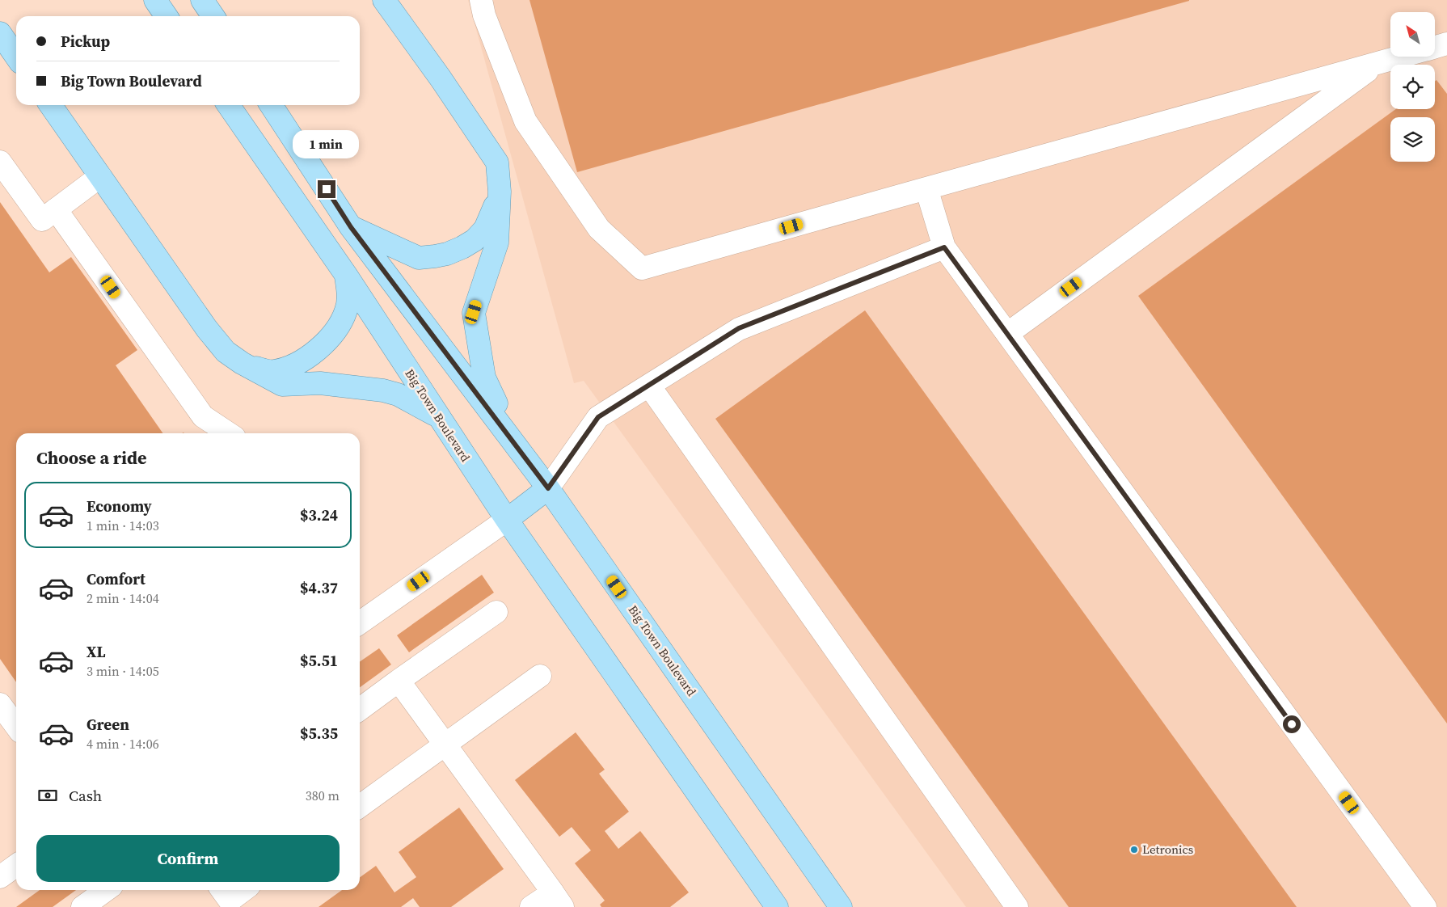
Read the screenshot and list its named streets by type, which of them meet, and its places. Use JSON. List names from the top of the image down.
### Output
{
  "streets": {
    "main road": ["Big Town Boulevard"]
  },
  "places": ["Letronics"],
  "north": "top left",
  "page": {
    "banner": ["Pickup", "Big Town Boulevard"],
    "bubble": "1 min",
    "heading": "Choose a ride",
    "list": [
      {
        "name": "Economy",
        "note": "1 min · 14:03",
        "value": "$3.24"
      },
      {
        "name": "Comfort",
        "note": "2 min · 14:04",
        "value": "$4.37"
      },
      {
        "name": "XL",
        "note": "3 min · 14:05",
        "value": "$5.51"
      },
      {
        "name": "Green",
        "note": "4 min · 14:06",
        "value": "$5.35"
      }
    ],
    "pay": ["Cash", "380 m"],
    "buttons": "Confirm"
  }
}
